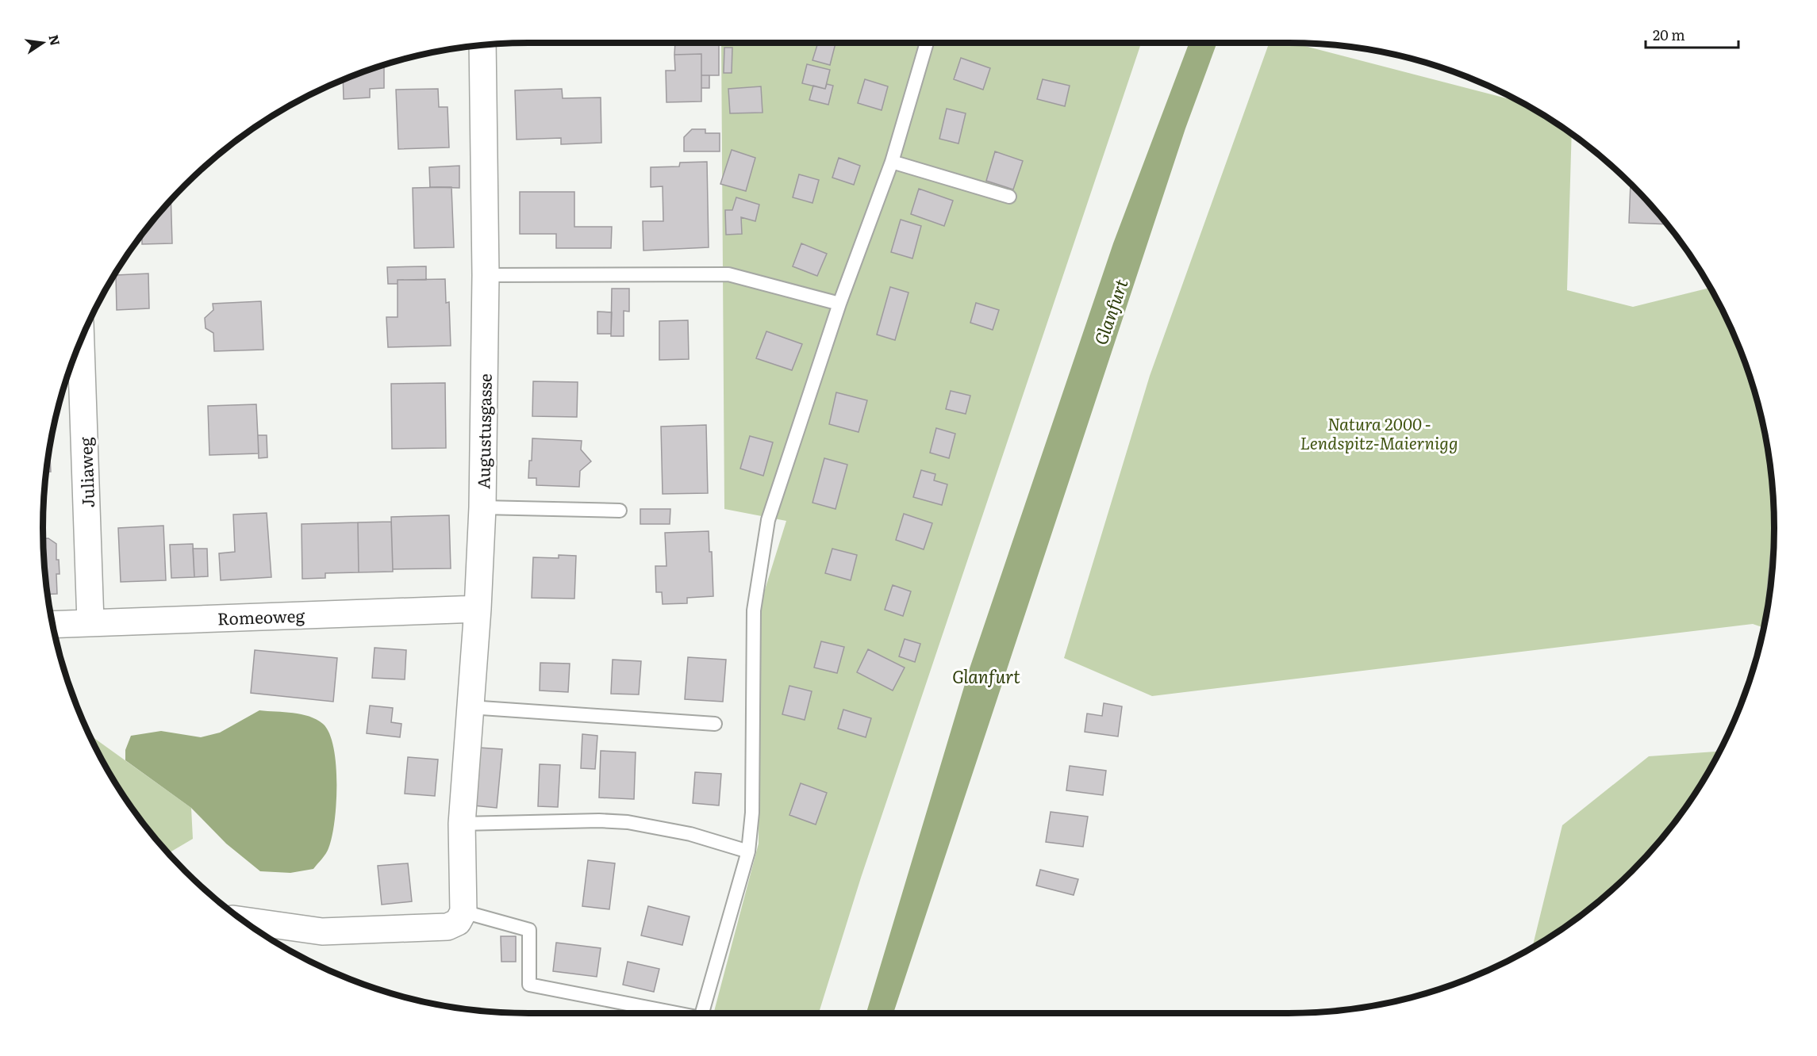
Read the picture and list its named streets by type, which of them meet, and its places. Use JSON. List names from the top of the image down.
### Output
{
  "streets": {
    "street": ["Augustusgasse", "Juliaweg", "Romeoweg"]
  },
  "crossings": [
    ["Augustusgasse", "Romeoweg"],
    ["Juliaweg", "Romeoweg"]
  ],
  "water": ["Glanfurt"],
  "parks": ["Natura 2000 - Lendspitz-Maiernigg"],
  "scale_bar": "20 m",
  "north": "right"
}
